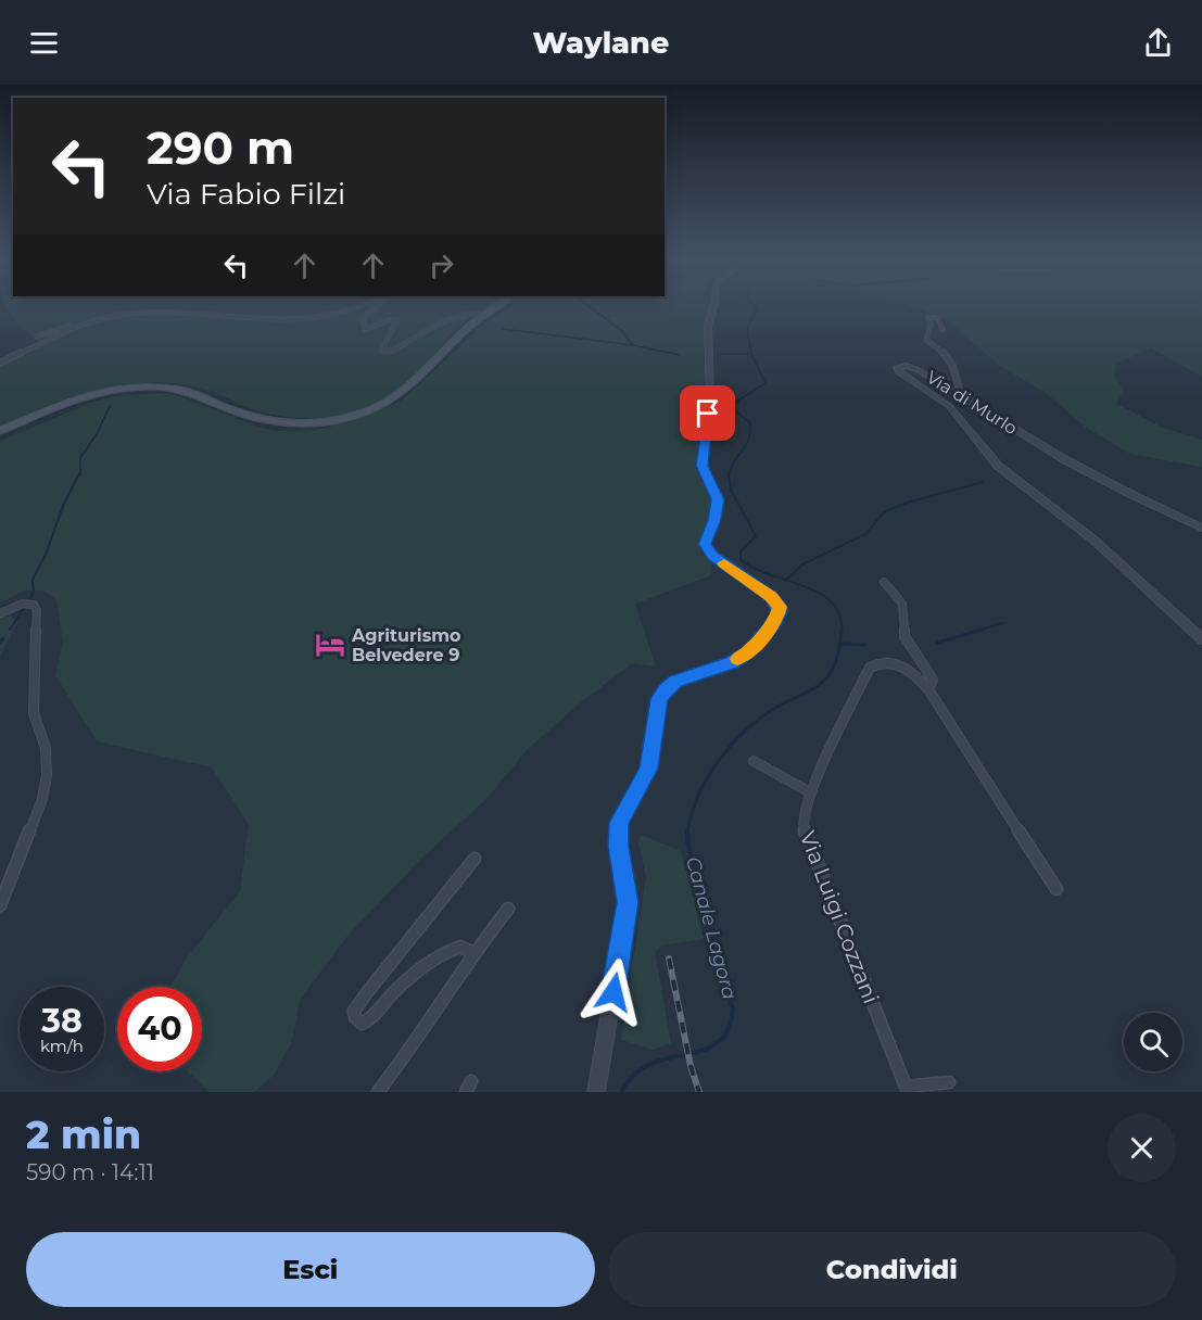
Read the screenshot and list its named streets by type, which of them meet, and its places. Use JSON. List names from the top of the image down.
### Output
{
  "streets": {
    "street": ["Via di Murlo", "Via Luigi Cozzani"]
  },
  "water": ["Canale Lagora"],
  "places": {
    "hotel": ["Agriturismo Belvedere 9"]
  },
  "page": {
    "header": "Waylane",
    "turn": ["290 m", "Via Fabio Filzi"],
    "speed": "38 km/h",
    "limit": "40",
    "heading": ["2 min", "590 m · 14:11"],
    "buttons": ["Esci", "Condividi"]
  }
}
